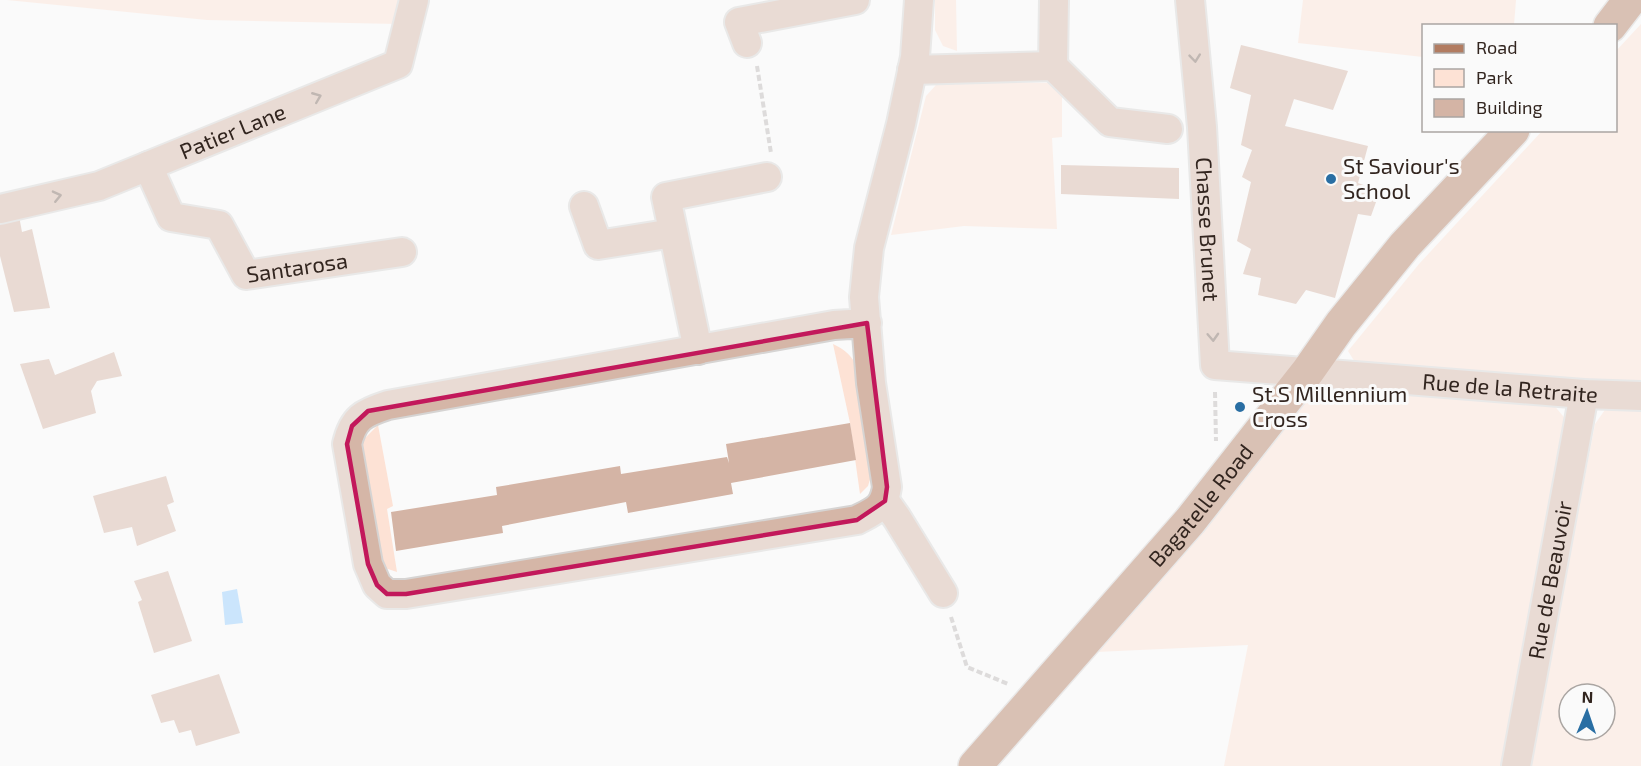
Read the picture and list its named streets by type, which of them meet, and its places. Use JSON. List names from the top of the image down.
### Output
{
  "streets": {
    "main road": ["Bagatelle Road"],
    "street": [
      "Patier Lane",
      "Chasse Brunet",
      "Santarosa",
      "Rue de la Retraite",
      "Rue de Beauvoir"
    ]
  },
  "crossings": [
    ["Patier Lane", "Santarosa"],
    ["Rue de la Retraite", "Bagatelle Road"],
    ["Rue de la Retraite", "Rue de Beauvoir"]
  ],
  "one_way": ["Patier Lane", "Chasse Brunet"],
  "places": ["St Saviour's School", "St.S Millennium Cross"],
  "legend": ["Road", "Park", "Building"],
  "north": "top"
}
